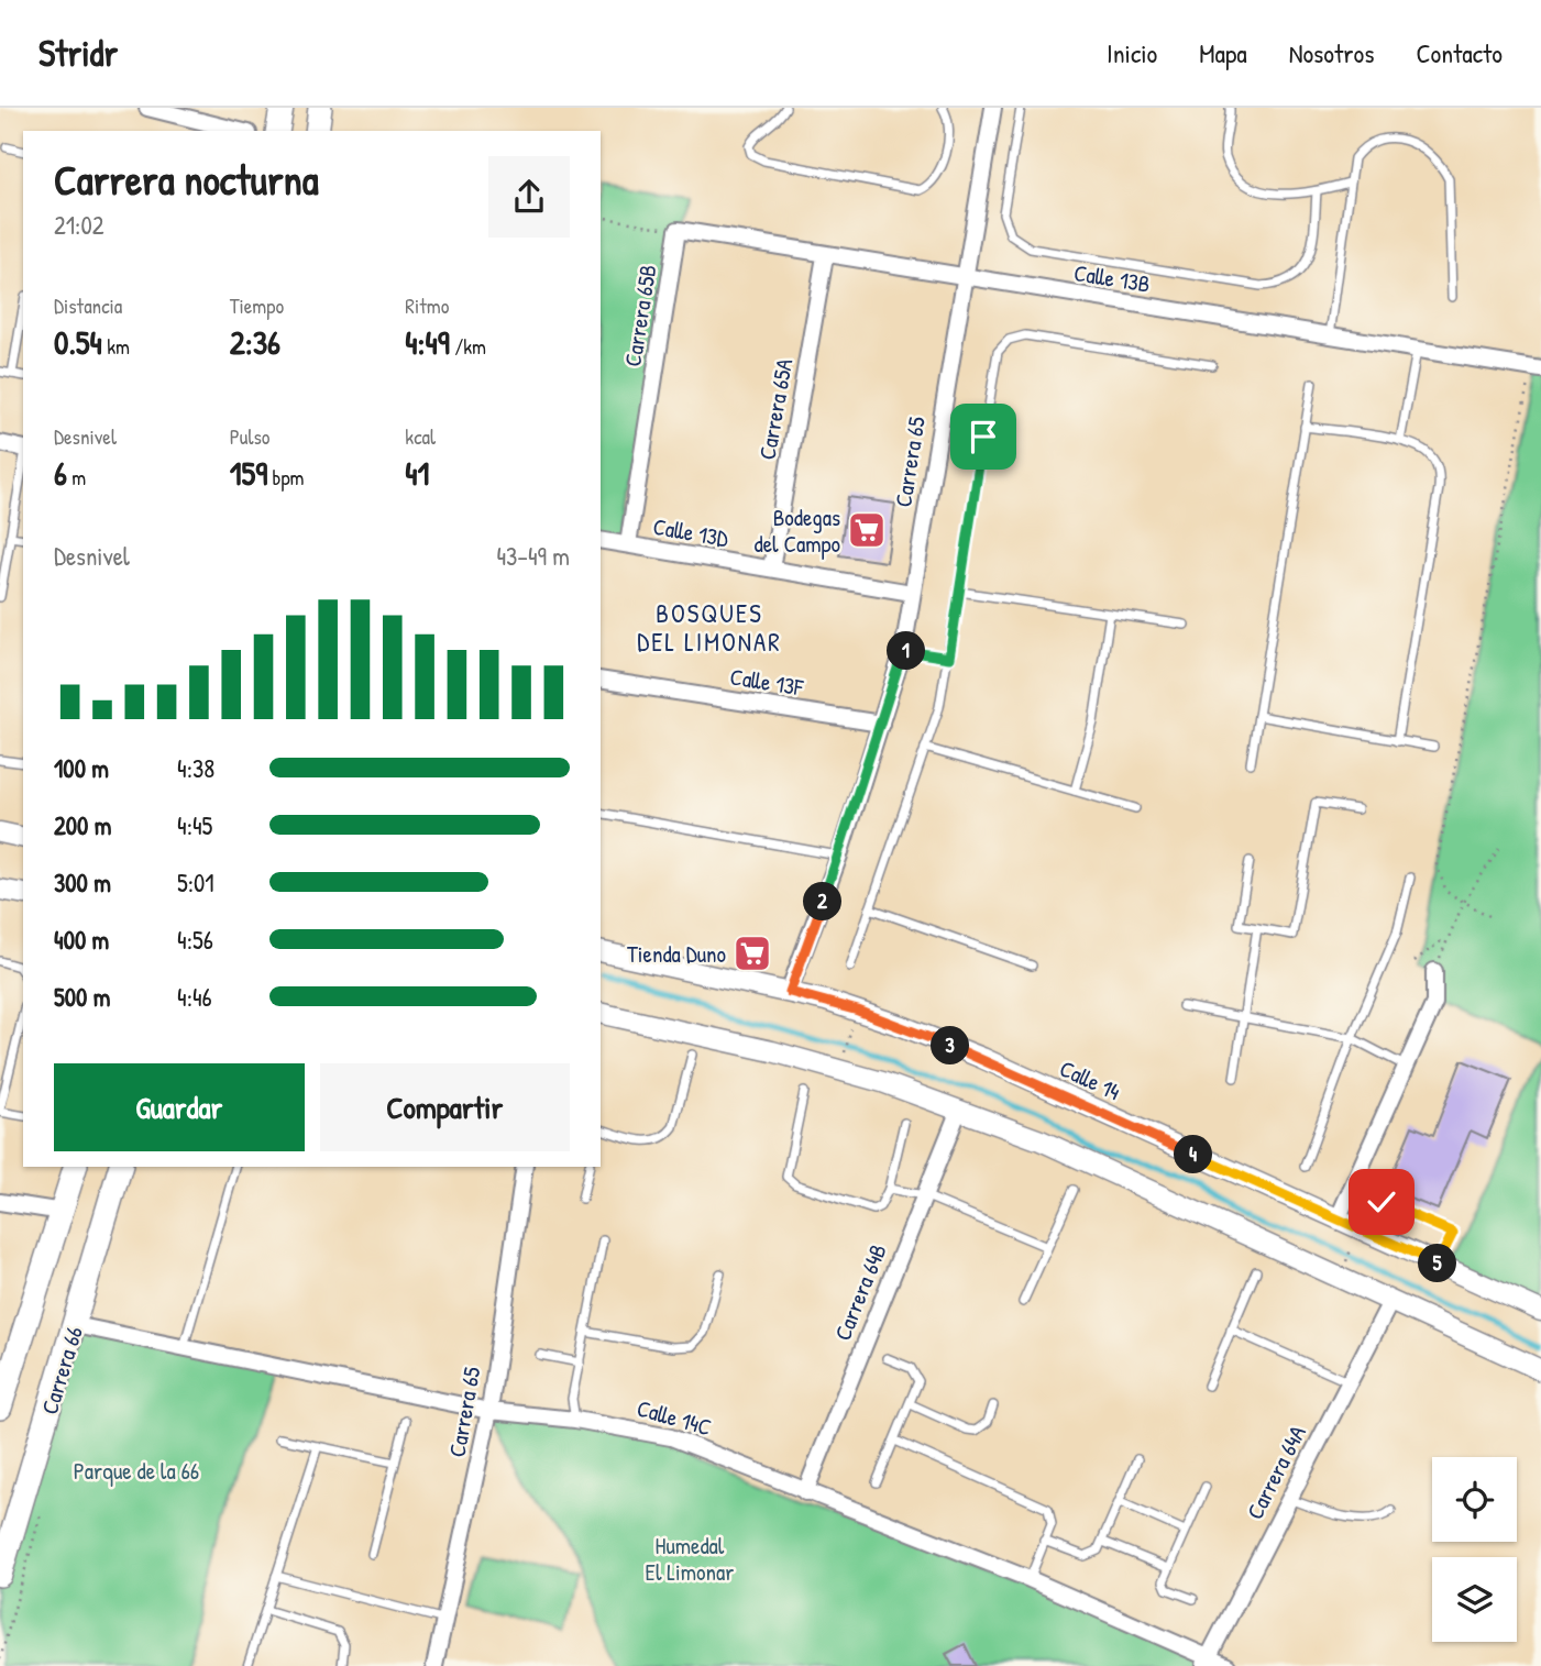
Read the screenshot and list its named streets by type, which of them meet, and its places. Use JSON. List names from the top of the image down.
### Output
{
  "streets": {
    "main road": ["Carrera 66"],
    "street": [
      "Calle 13B",
      "Carrera 65B",
      "Carrera 65A",
      "Carrera 65",
      "Calle 13D",
      "Calle 13F",
      "Calle 14",
      "Carrera 64B",
      "Calle 14C",
      "Carrera 64A"
    ]
  },
  "crossings": [
    ["Calle 13B", "Carrera 65B"],
    ["Calle 13B", "Carrera 65A"],
    ["Calle 13B", "Carrera 65"],
    ["Carrera 65B", "Calle 13D"],
    ["Carrera 65A", "Calle 13D"],
    ["Carrera 65", "Calle 13D"],
    ["Carrera 65", "Calle 13F"],
    ["Carrera 65", "Calle 14"],
    ["Carrera 65", "Calle 14C"],
    ["Carrera 64B", "Calle 14C"],
    ["Carrera 66", "Calle 14C"],
    ["Calle 14C", "Carrera 64A"]
  ],
  "districts": ["BOSQUES DEL LIMONAR"],
  "parks": ["Parque de la 66", "Humedal El Limonar"],
  "places": {
    "supermarket": ["Bodegas del Campo", "Tienda Duno"]
  },
  "page": {
    "header": "Stridr",
    "nav": [
      "Inicio",
      "Mapa",
      "Nosotros",
      "Contacto"
    ],
    "heading": ["Carrera nocturna", "21:02"],
    "stats": [
      ["Distancia", "0.54 km"],
      ["Tiempo", "2:36"],
      ["Ritmo", "4:49 /km"],
      ["Desnivel", "6 m"],
      ["Pulso", "159 bpm"],
      ["kcal", "41"]
    ],
    "chart": ["Desnivel", "43–49 m"],
    "pins": [
      "1",
      "2",
      "3",
      "4",
      "5"
    ],
    "list": [
      {
        "name": "100 m",
        "note": "4:38"
      },
      {
        "name": "200 m",
        "note": "4:45"
      },
      {
        "name": "300 m",
        "note": "5:01"
      },
      {
        "name": "400 m",
        "note": "4:56"
      },
      {
        "name": "500 m",
        "note": "4:46"
      }
    ],
    "buttons": ["Guardar", "Compartir"]
  }
}
